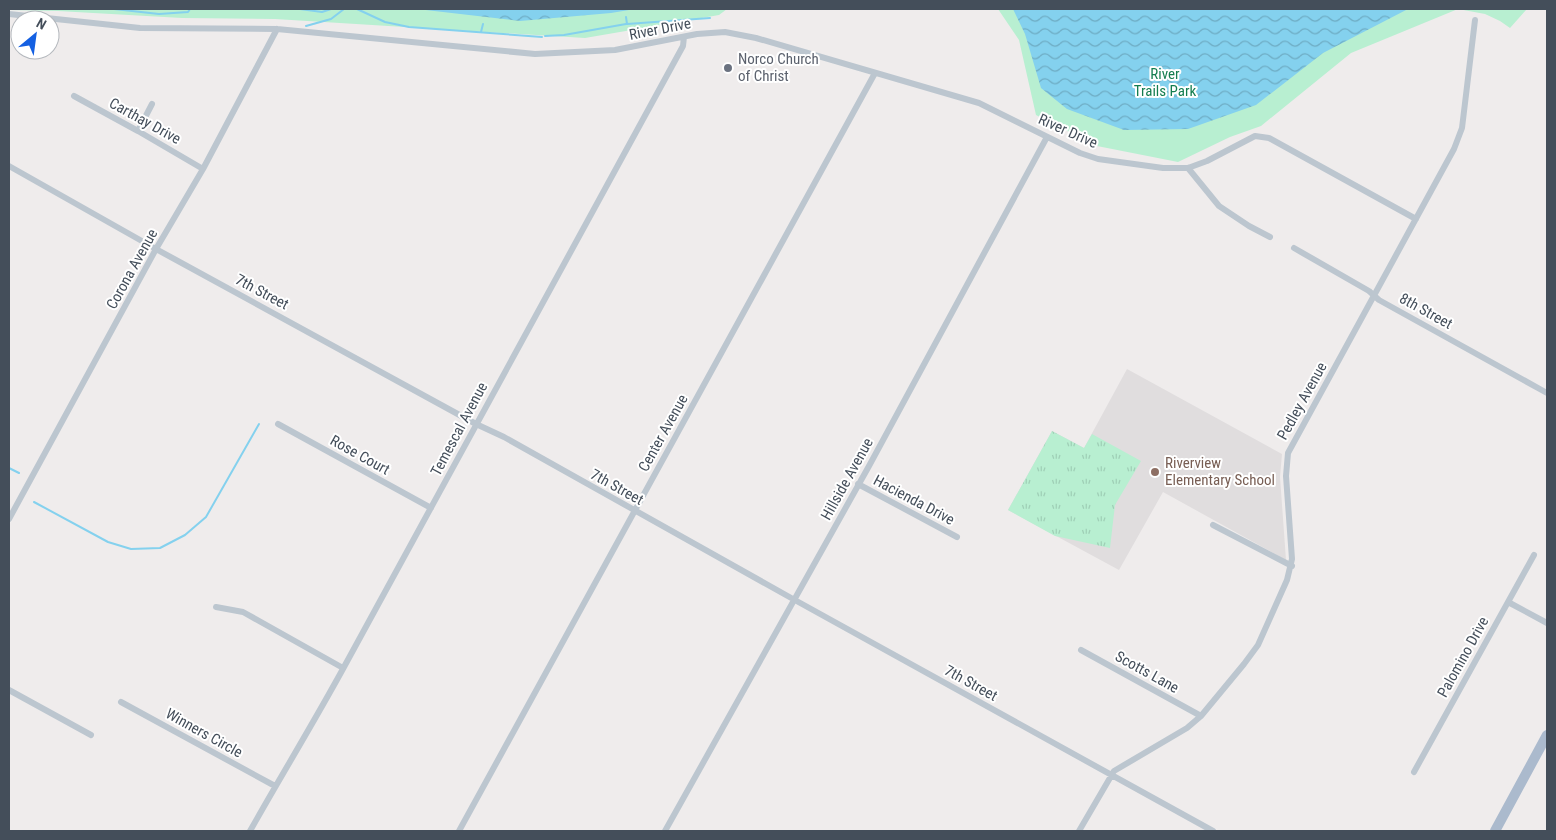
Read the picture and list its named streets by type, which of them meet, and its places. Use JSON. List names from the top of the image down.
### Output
{
  "streets": {
    "street": [
      "River Drive",
      "Carthay Drive",
      "Corona Avenue",
      "7th Street",
      "8th Street",
      "Pedley Avenue",
      "Temescal Avenue",
      "Center Avenue",
      "Rose Court",
      "Hillside Avenue",
      "Hacienda Drive",
      "Palomino Drive",
      "Scotts Lane",
      "Winners Circle"
    ]
  },
  "crossings": [
    ["River Drive", "Corona Avenue"],
    ["River Drive", "Pedley Avenue"],
    ["River Drive", "Temescal Avenue"],
    ["River Drive", "Center Avenue"],
    ["River Drive", "Hillside Avenue"],
    ["Carthay Drive", "Corona Avenue"],
    ["Corona Avenue", "7th Street"],
    ["7th Street", "Pedley Avenue"],
    ["7th Street", "Temescal Avenue"],
    ["7th Street", "Center Avenue"],
    ["7th Street", "Hillside Avenue"],
    ["8th Street", "Pedley Avenue"],
    ["Pedley Avenue", "Scotts Lane"],
    ["Temescal Avenue", "Rose Court"],
    ["Temescal Avenue", "Winners Circle"],
    ["Hillside Avenue", "Hacienda Drive"]
  ],
  "parks": ["River Trails Park"],
  "places": ["Norco Church of Christ", "Riverview Elementary School"],
  "north": "top right"
}
